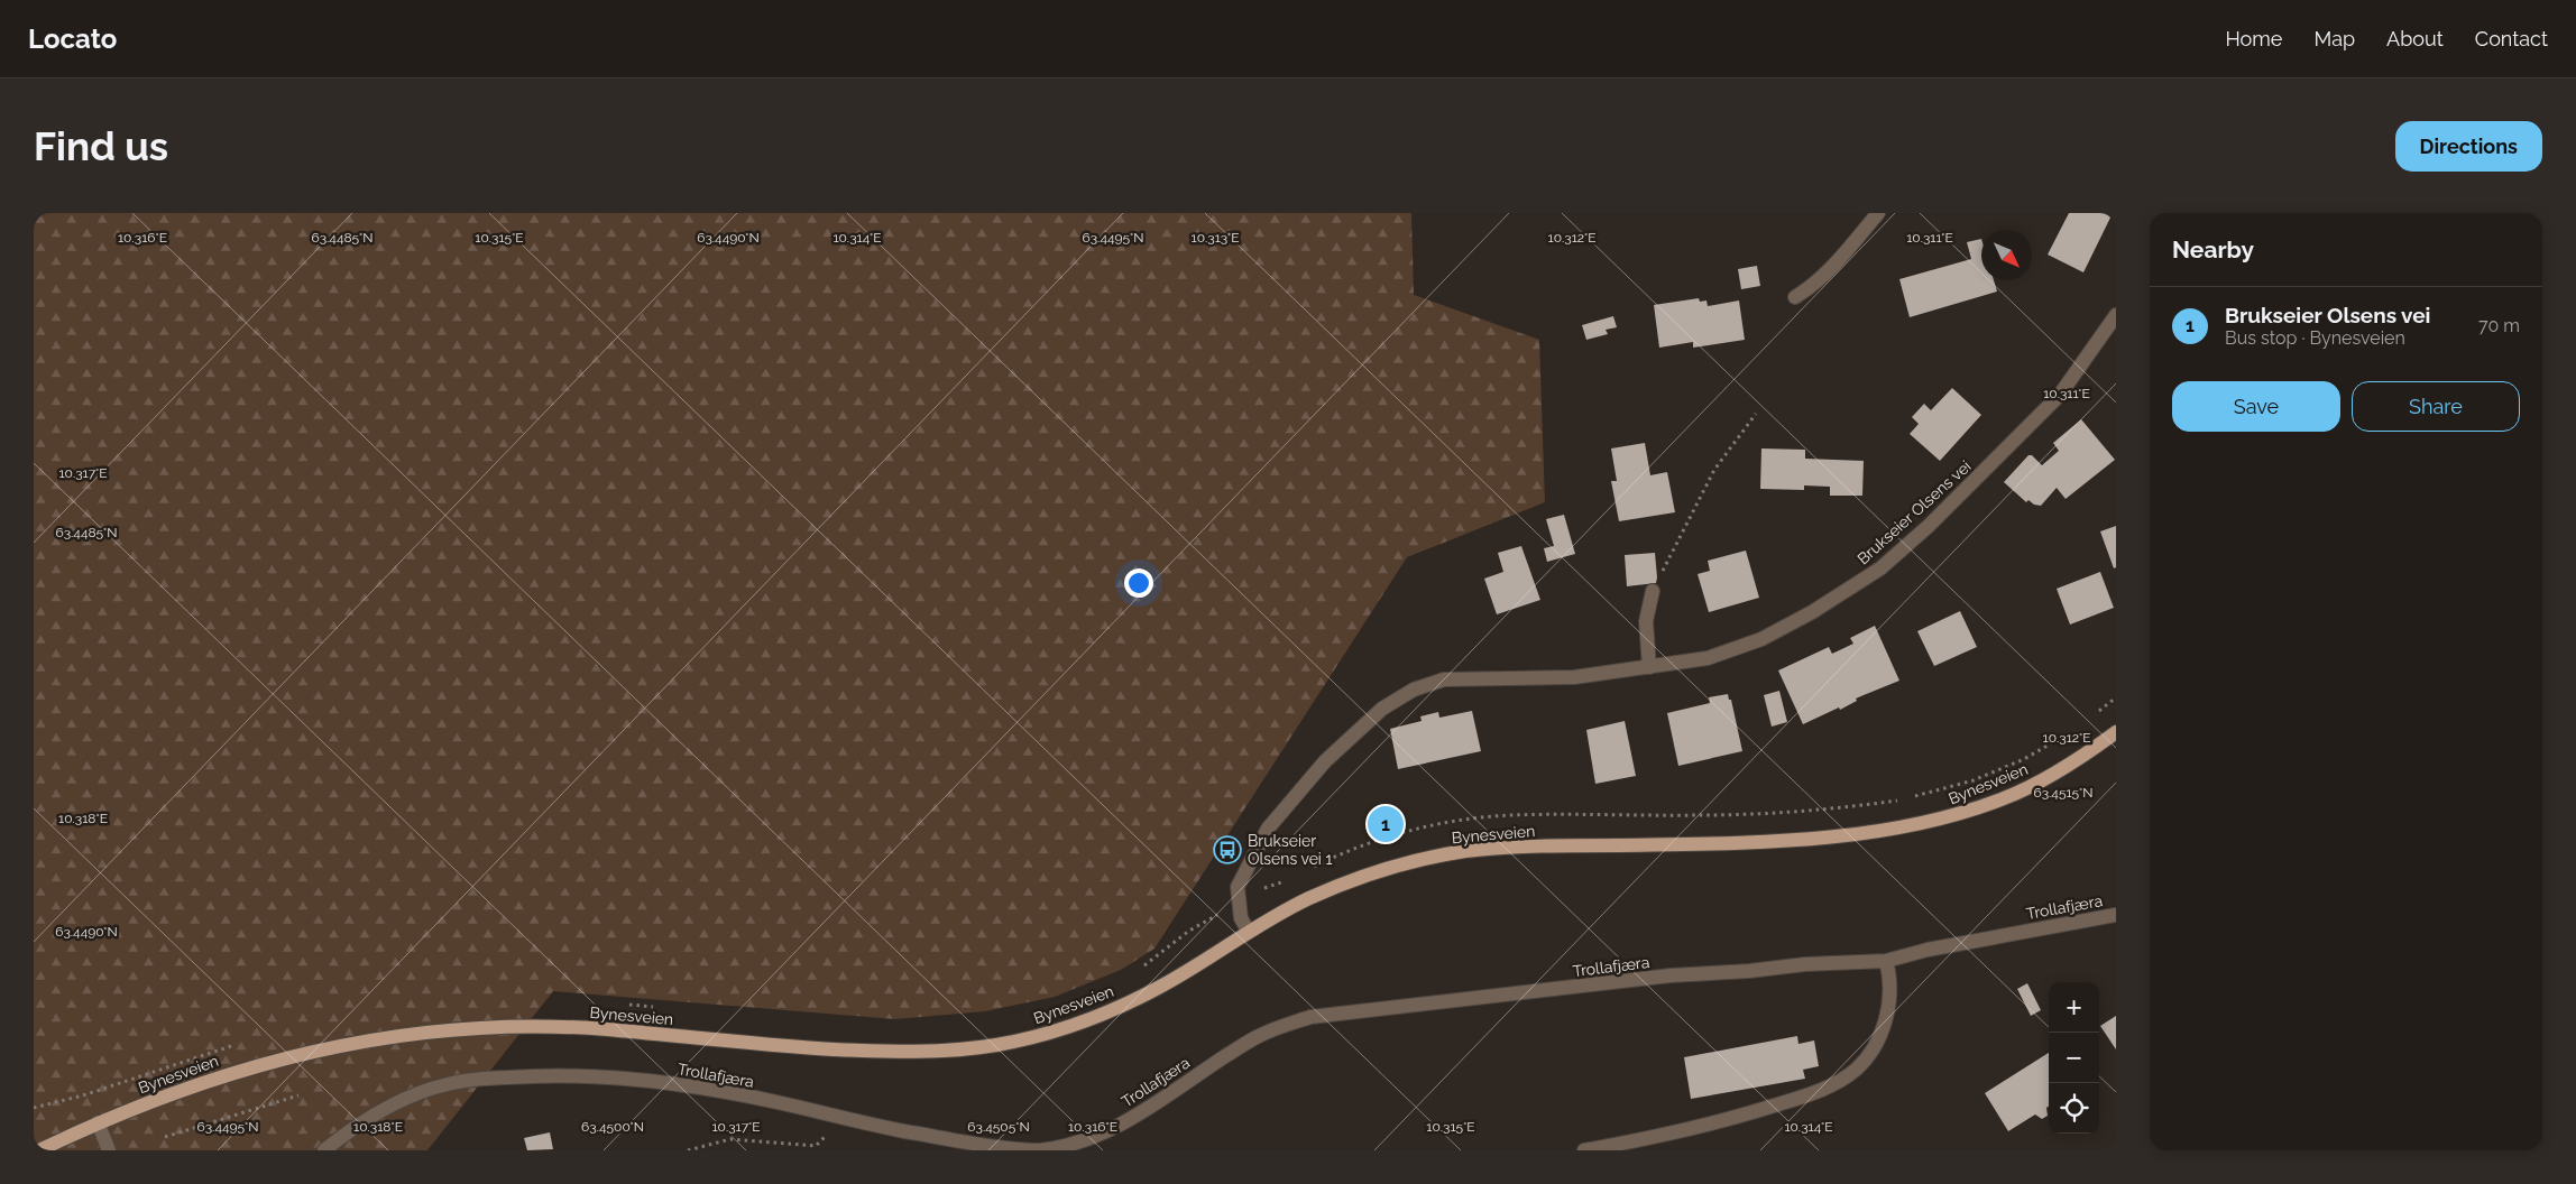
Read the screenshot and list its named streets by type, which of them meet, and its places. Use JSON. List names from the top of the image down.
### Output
{
  "streets": {
    "main road": ["Bynesveien"],
    "street": ["Brukseier Olsens vei", "Trollafjæra"]
  },
  "crossings": [
    ["Brukseier Olsens vei", "Bynesveien"]
  ],
  "places": {
    "bus stop": ["Brukseier Olsens vei 1"]
  },
  "north": "bottom right",
  "page": {
    "header": "Locato",
    "nav": [
      "Home",
      "Map",
      "About",
      "Contact"
    ],
    "buttons": [
      "Directions",
      ["Save", "Share"]
    ],
    "title": "Find us",
    "heading": "Nearby",
    "list": [
      {
        "mark": "1",
        "name": "Brukseier Olsens vei",
        "note": "Bus stop · Bynesveien",
        "value": "70 m"
      }
    ],
    "pins": "1",
    "map_buttons": ["+", "−"]
  },
  "coordinates": [
    "10.316°E",
    "10.315°E",
    "10.314°E",
    "10.313°E",
    "10.311°E",
    "10.312°E",
    "63.4485°N",
    "63.4490°N",
    "63.4495°N",
    "10.317°E",
    "63.4515°N",
    "10.318°E",
    "63.4500°N",
    "63.4505°N"
  ]
}
